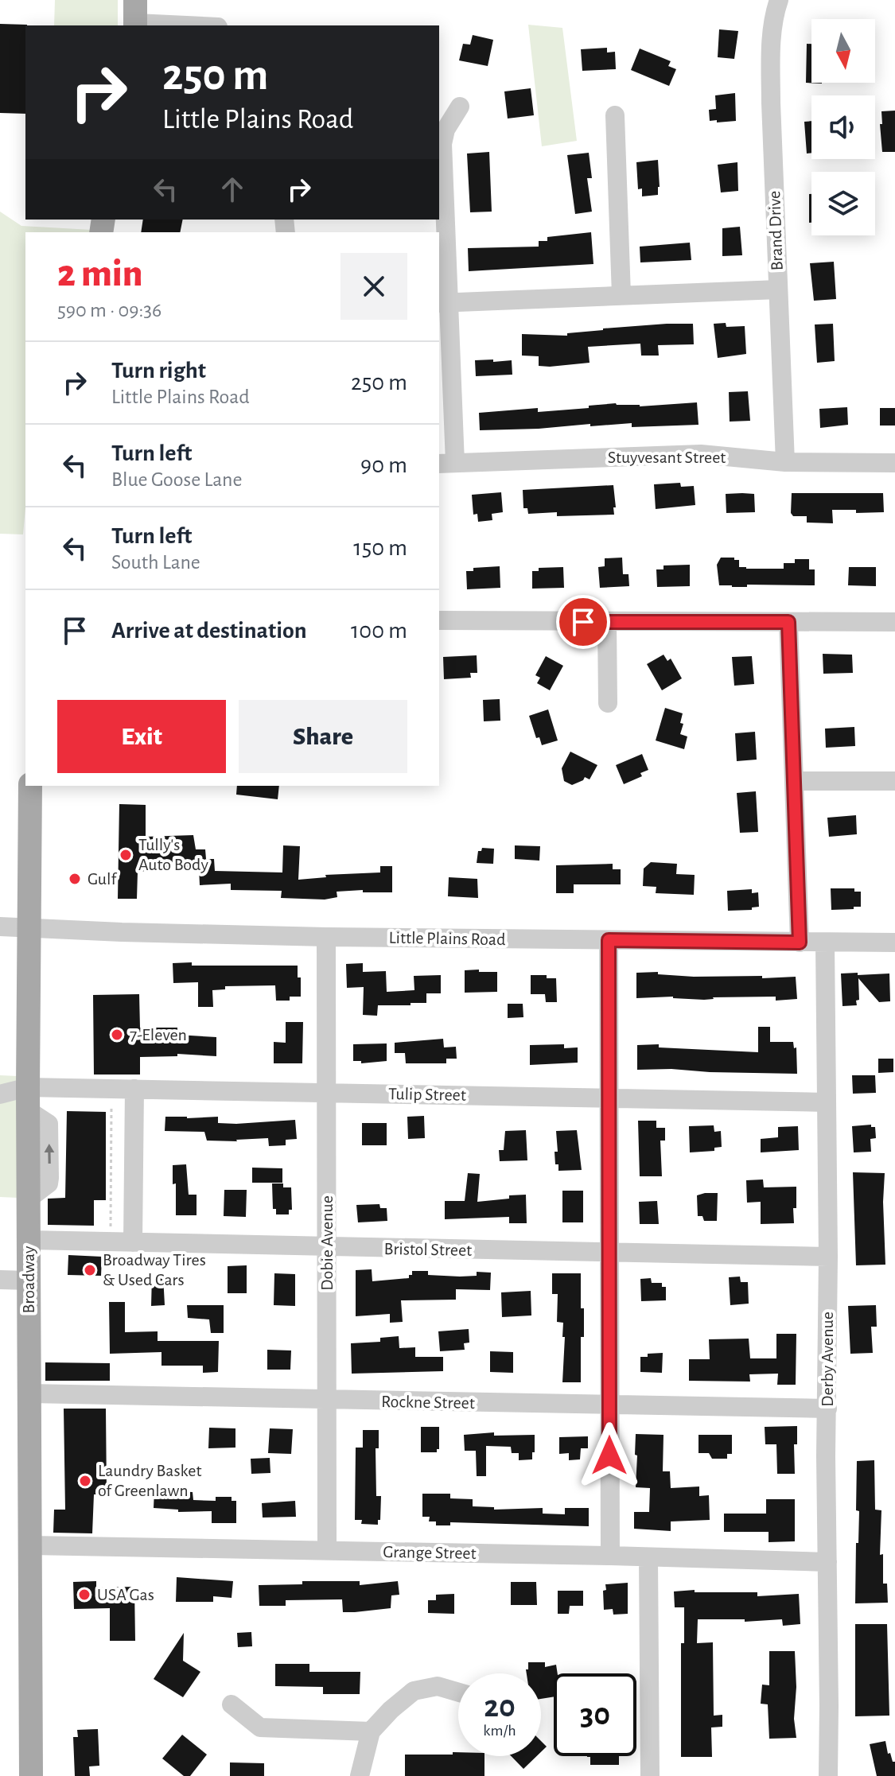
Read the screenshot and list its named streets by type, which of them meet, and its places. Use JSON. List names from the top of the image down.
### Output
{
  "streets": {
    "main road": ["Broadway"],
    "street": [
      "Brand Drive",
      "Stuyvesant Street",
      "Little Plains Road",
      "Tulip Street",
      "Dobie Avenue",
      "Bristol Street",
      "Derby Avenue",
      "Rockne Street",
      "Grange Street"
    ]
  },
  "crossings": [
    ["Brand Drive", "Stuyvesant Street"],
    ["Little Plains Road", "Dobie Avenue"],
    ["Little Plains Road", "Broadway"],
    ["Little Plains Road", "Derby Avenue"],
    ["Tulip Street", "Dobie Avenue"],
    ["Tulip Street", "Broadway"],
    ["Tulip Street", "Derby Avenue"],
    ["Dobie Avenue", "Bristol Street"],
    ["Dobie Avenue", "Rockne Street"],
    ["Dobie Avenue", "Grange Street"],
    ["Bristol Street", "Broadway"],
    ["Bristol Street", "Derby Avenue"],
    ["Broadway", "Rockne Street"],
    ["Broadway", "Grange Street"],
    ["Derby Avenue", "Rockne Street"],
    ["Derby Avenue", "Grange Street"]
  ],
  "places": [
    "Tully's Auto Body",
    "Gulf",
    "7-Eleven",
    "Broadway Tires & Used Cars",
    "Laundry Basket of Greenlawn",
    "USA Gas"
  ],
  "north": "bottom",
  "page": {
    "turn": ["250 m", "Little Plains Road"],
    "heading": ["2 min", "590 m · 09:36"],
    "list": [
      {
        "name": "Turn right",
        "note": "Little Plains Road",
        "value": "250 m"
      },
      {
        "name": "Turn left",
        "note": "Blue Goose Lane",
        "value": "90 m"
      },
      {
        "name": "Turn left",
        "note": "South Lane",
        "value": "150 m"
      },
      {
        "name": "Arrive at destination",
        "value": "100 m"
      }
    ],
    "buttons": ["Exit", "Share"],
    "speed": "20 km/h",
    "limit": "30"
  }
}
